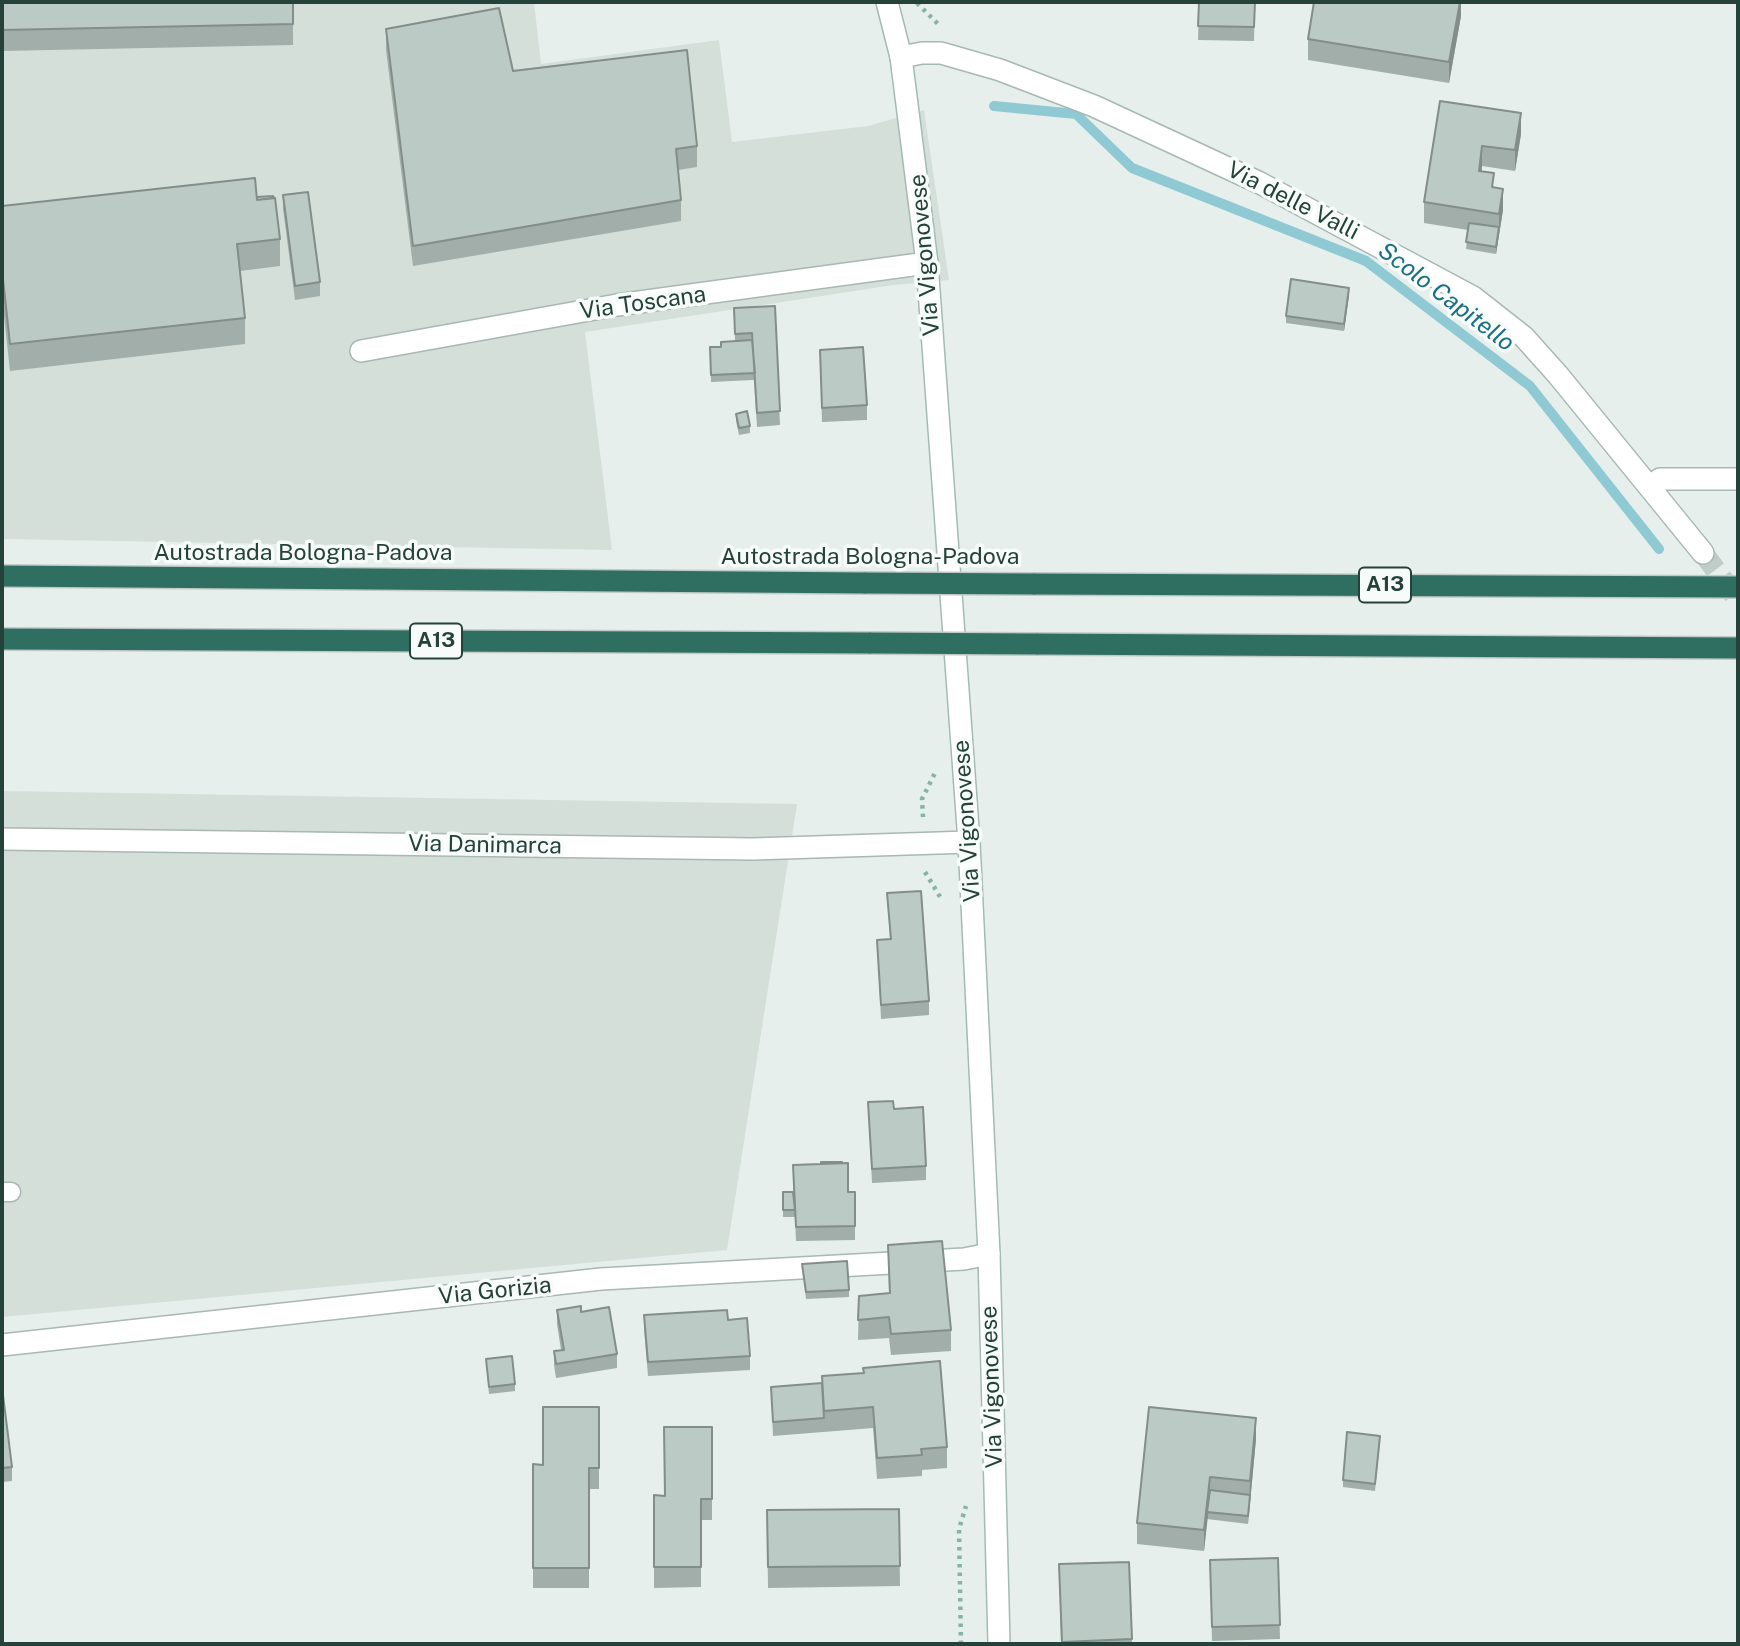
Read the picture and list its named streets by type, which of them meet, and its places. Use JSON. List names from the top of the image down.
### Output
{
  "streets": {
    "highway": ["Autostrada Bologna-Padova", "A13"],
    "street": [
      "Via delle Valli",
      "Via Vigonovese",
      "Via Toscana",
      "Via Danimarca",
      "Via Gorizia"
    ]
  },
  "crossings": [
    ["Via delle Valli", "Via Vigonovese"],
    ["Via Vigonovese", "Via Toscana"],
    ["Via Vigonovese", "Via Danimarca"],
    ["Via Vigonovese", "Via Gorizia"]
  ],
  "water": ["Scolo Capitello"]
}
